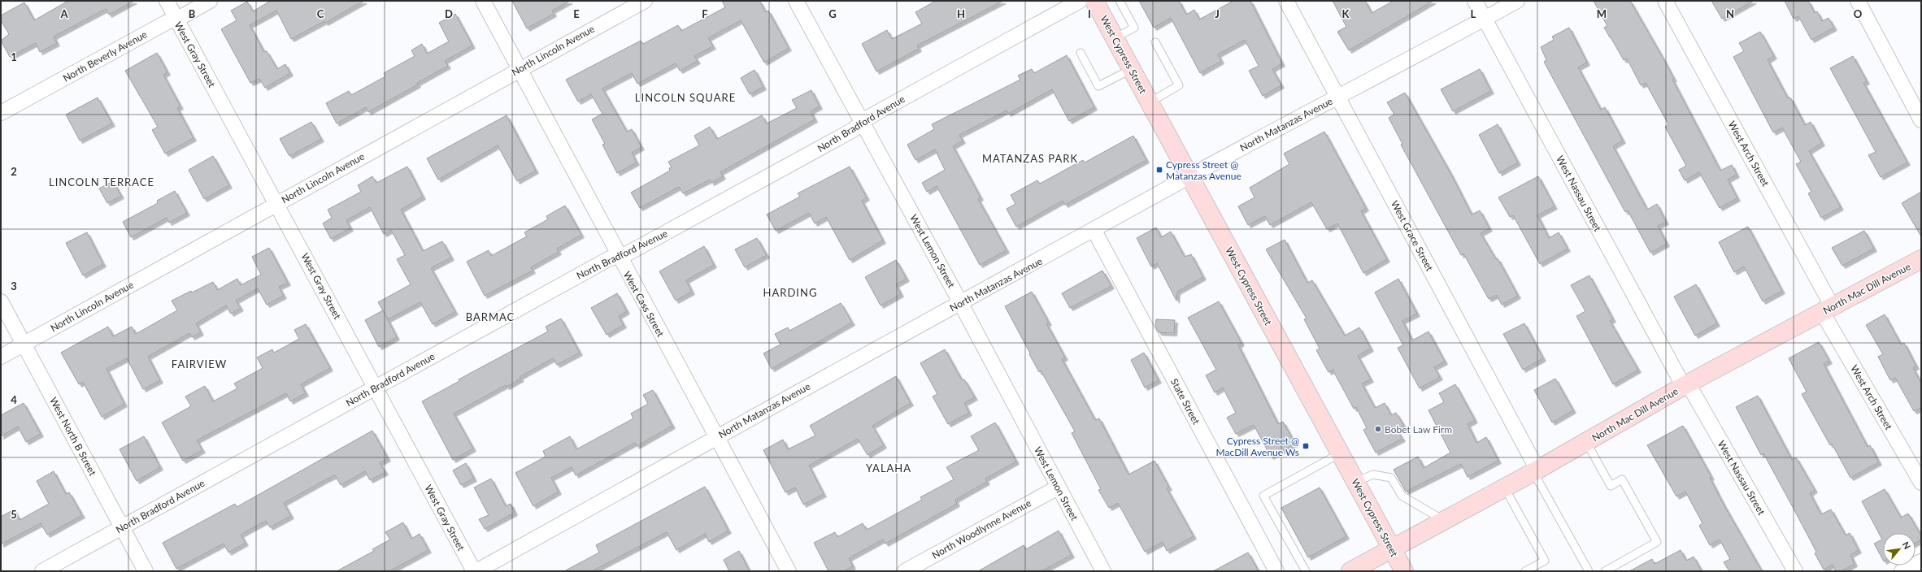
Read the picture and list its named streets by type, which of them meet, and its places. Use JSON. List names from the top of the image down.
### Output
{
  "streets": {
    "street": [
      "North Lincoln Avenue",
      "West Gray Street",
      "West Cypress Street",
      "North Beverly Avenue",
      "North Bradford Avenue",
      "North Matanzas Avenue",
      "West Arch Street",
      "West Nassau Street",
      "West Grace Street",
      "West Lemon Street",
      "North Mac Dill Avenue",
      "West Cass Street",
      "State Street",
      "West North B Street",
      "North Woodlynne Avenue"
    ]
  },
  "crossings": [
    ["North Lincoln Avenue", "West Gray Street"],
    ["North Lincoln Avenue", "West Cass Street"],
    ["North Lincoln Avenue", "West North B Street"],
    ["West Gray Street", "North Beverly Avenue"],
    ["West Gray Street", "North Bradford Avenue"],
    ["West Cypress Street", "North Matanzas Avenue"],
    ["West Cypress Street", "North Mac Dill Avenue"],
    ["North Bradford Avenue", "West Lemon Street"],
    ["North Bradford Avenue", "West Cass Street"],
    ["North Bradford Avenue", "West North B Street"],
    ["North Matanzas Avenue", "West Nassau Street"],
    ["North Matanzas Avenue", "West Grace Street"],
    ["North Matanzas Avenue", "West Lemon Street"],
    ["North Matanzas Avenue", "West Cass Street"],
    ["North Matanzas Avenue", "State Street"],
    ["West Arch Street", "North Mac Dill Avenue"],
    ["West Nassau Street", "North Mac Dill Avenue"],
    ["West Grace Street", "North Mac Dill Avenue"],
    ["West Lemon Street", "North Woodlynne Avenue"]
  ],
  "districts": [
    "LINCOLN SQUARE",
    "MATANZAS PARK",
    "LINCOLN TERRACE",
    "HARDING",
    "BARMAC",
    "FAIRVIEW",
    "YALAHA"
  ],
  "places": {
    "transit": ["Cypress Street @ Matanzas Avenue", "Cypress Street @ MacDill Avenue Ws"],
    "other": ["Bobet Law Firm"]
  },
  "north": "top right",
  "grid": {
    "columns": [
      "A",
      "B",
      "C",
      "D",
      "E",
      "F",
      "G",
      "H",
      "I",
      "J",
      "K",
      "L",
      "M",
      "N",
      "O"
    ],
    "rows": [
      "1",
      "2",
      "3",
      "4",
      "5"
    ]
  }
}
